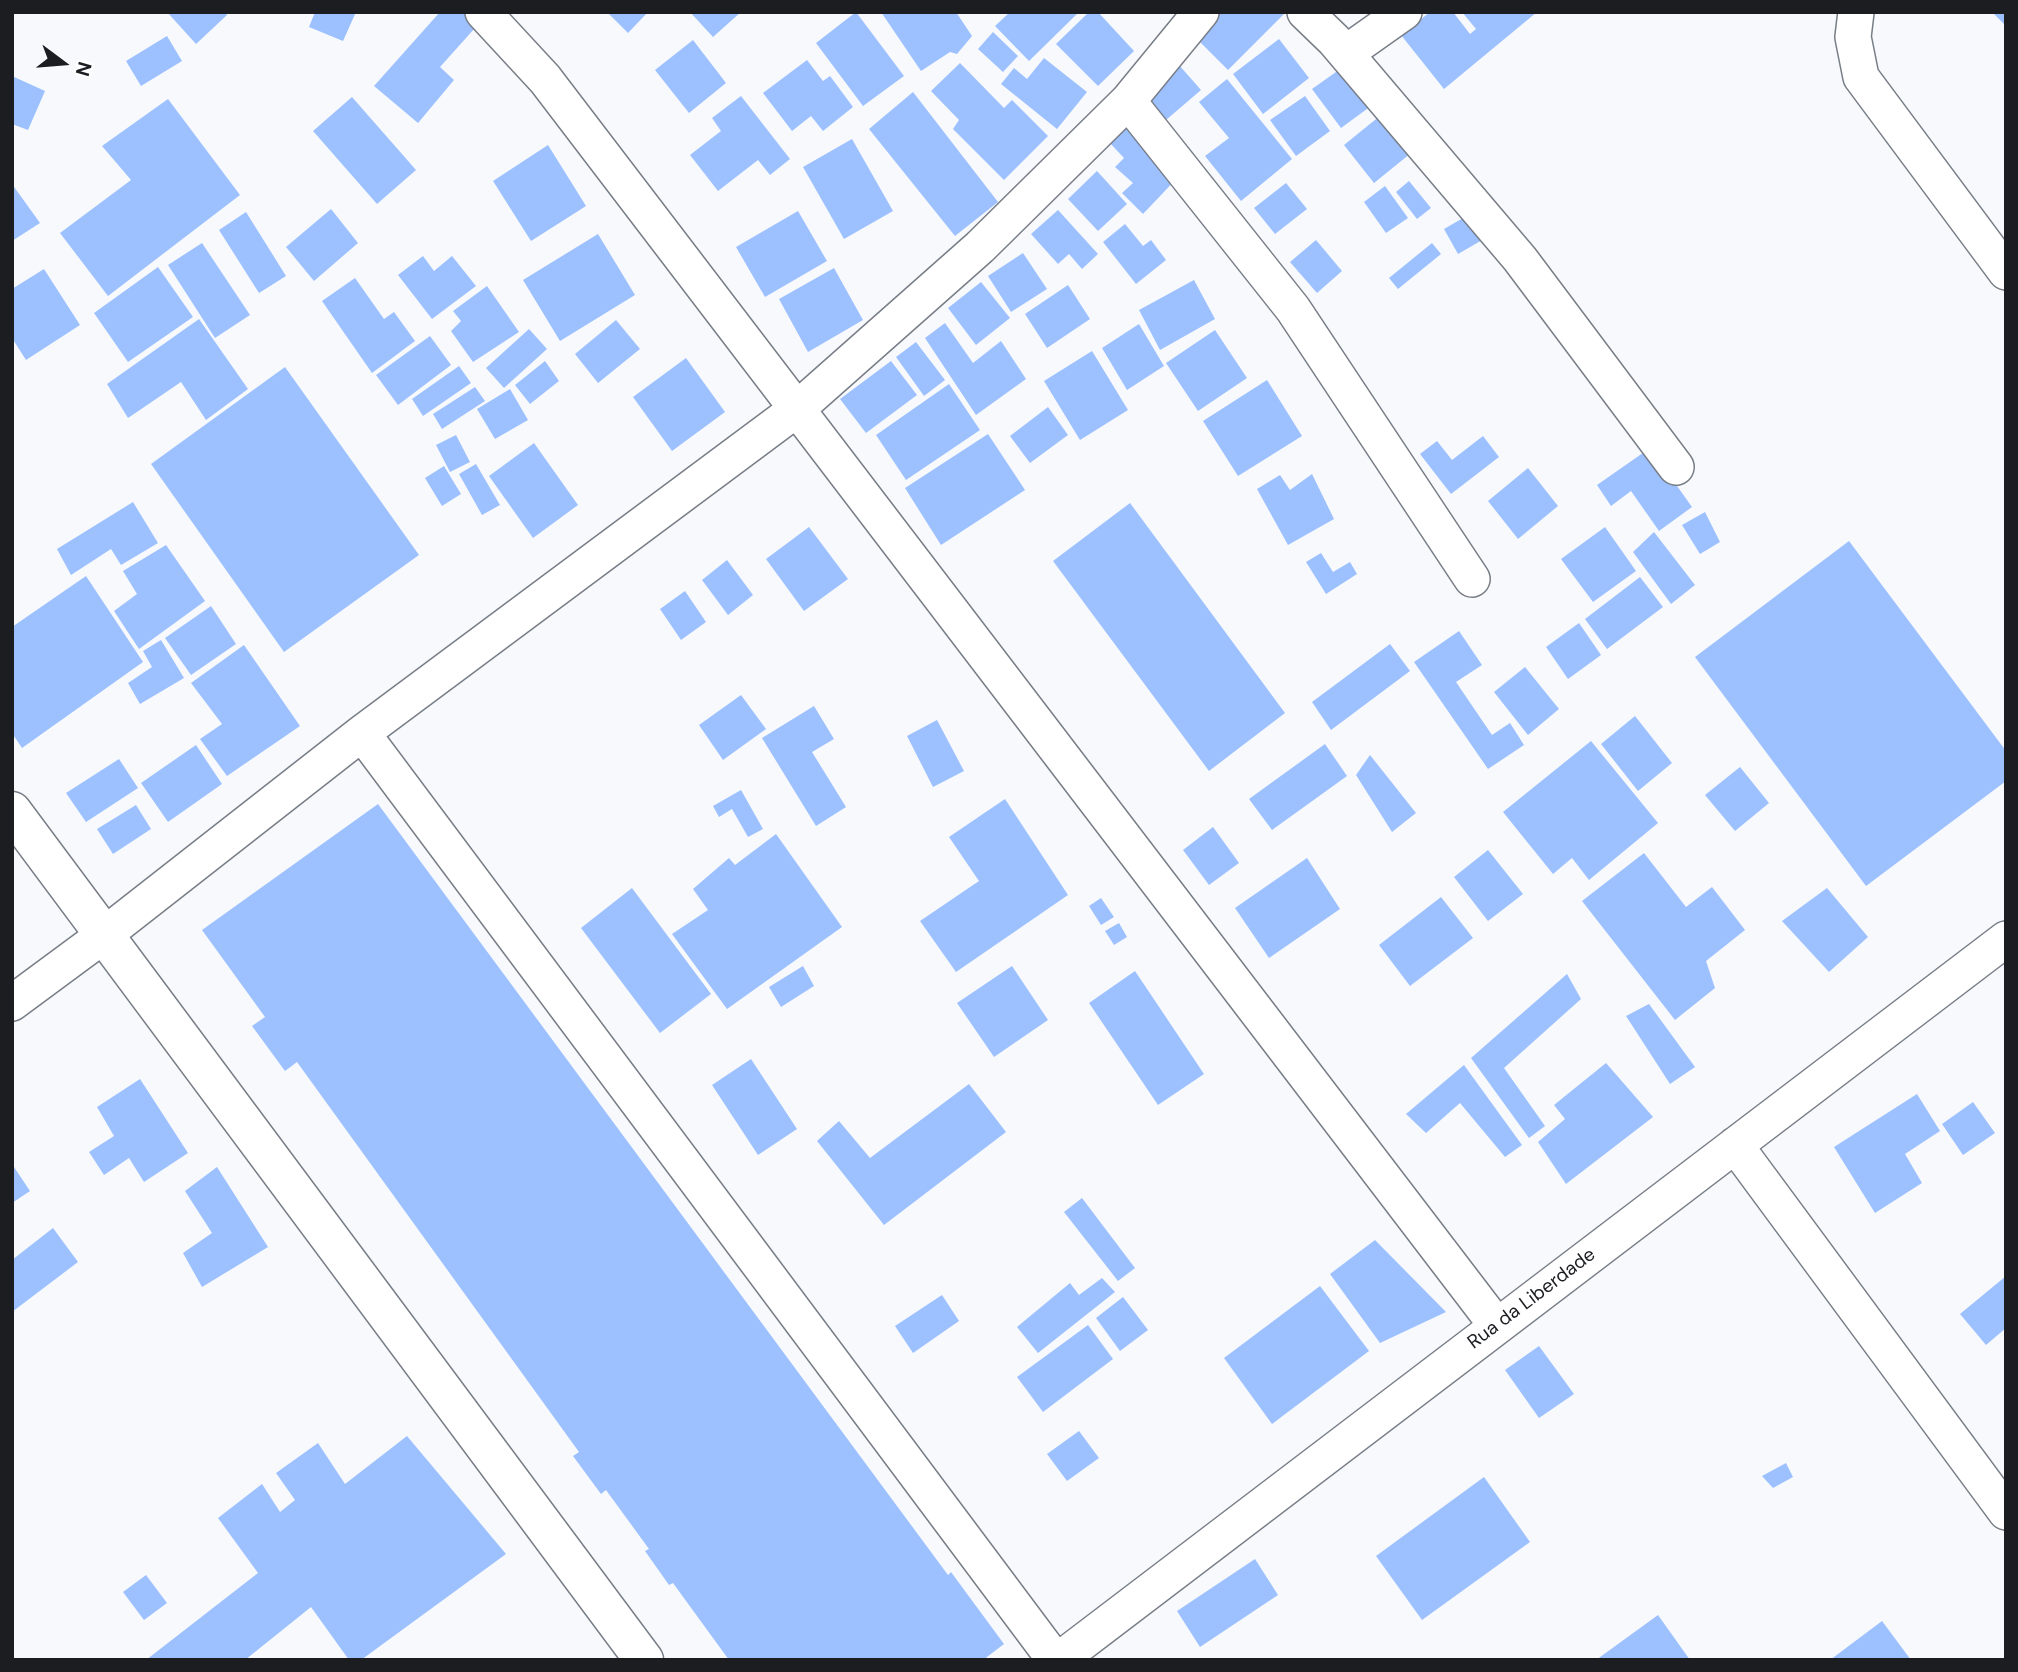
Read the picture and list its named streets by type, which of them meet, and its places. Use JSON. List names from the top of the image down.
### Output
{
  "streets": {
    "street": ["Rua da Liberdade"]
  },
  "north": "right"
}
